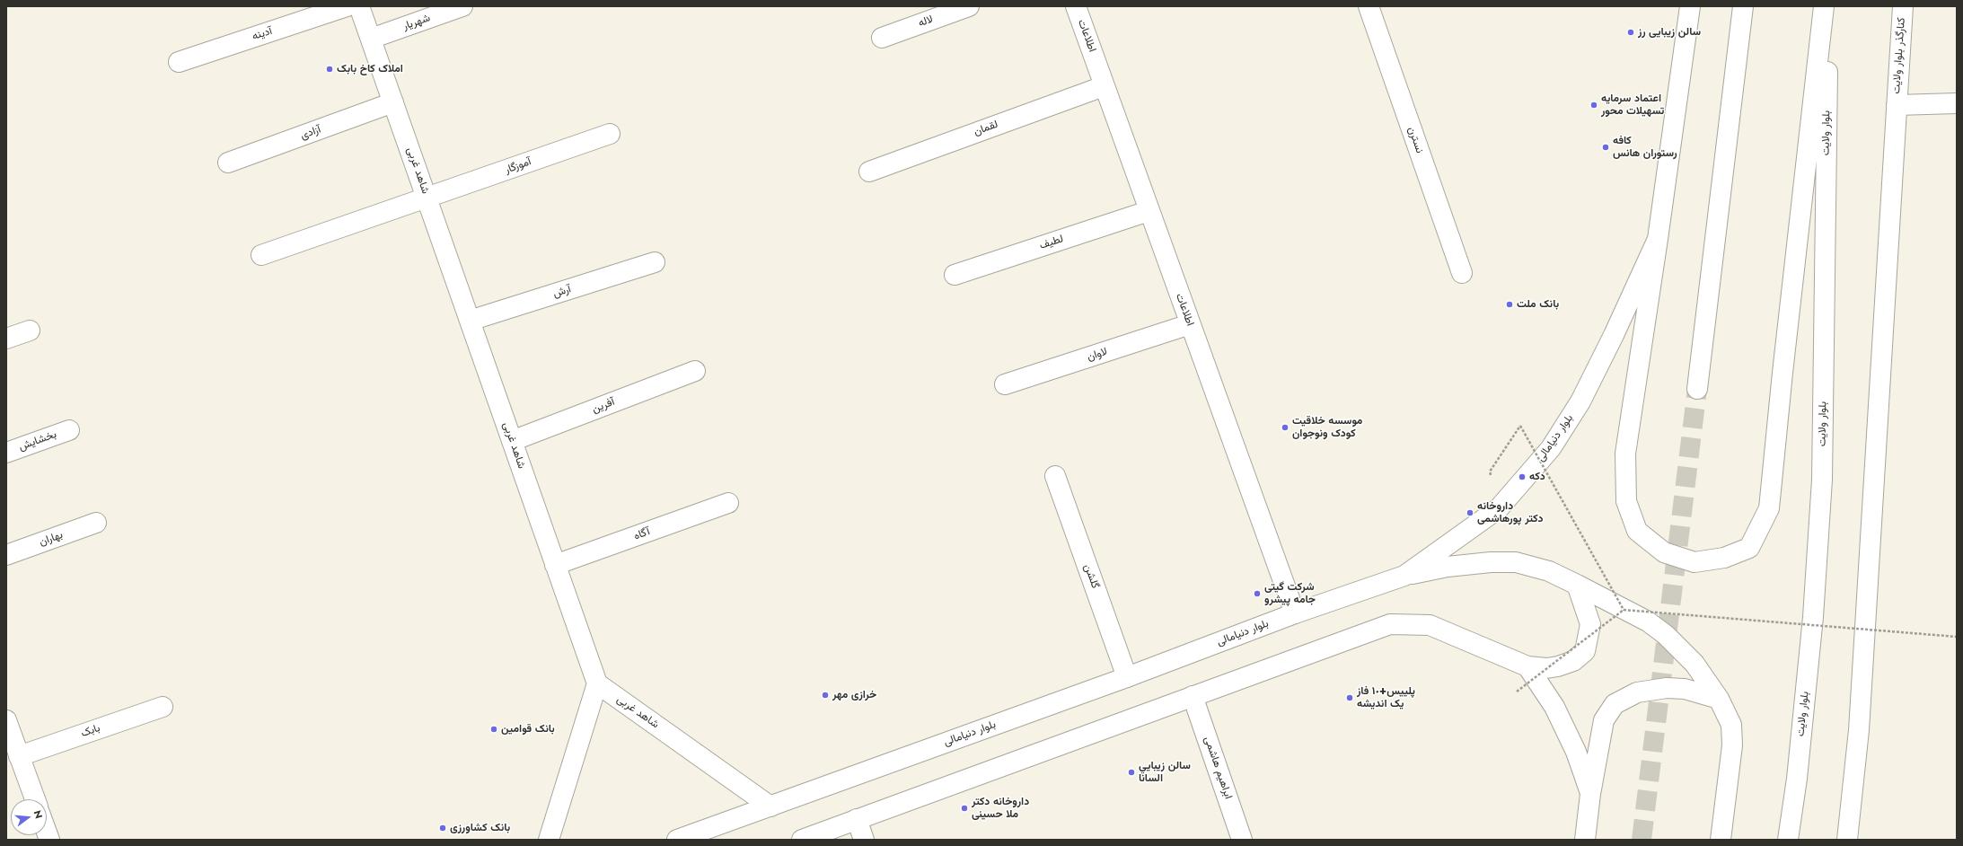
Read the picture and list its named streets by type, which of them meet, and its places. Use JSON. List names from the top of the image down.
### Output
{
  "streets": {
    "main road": [
      "لاله",
      "شهریار",
      "آدینه",
      "اطلاعات",
      "کنارگذر بلوار ولایت",
      "لقمان",
      "آزادی",
      "بلوار ولایت",
      "نسترن",
      "آموزگار",
      "شاهد غربی",
      "لطیف",
      "آرش",
      "لاوان",
      "آفرین",
      "بلوار دنیامالی",
      "بخشایش",
      "آگاه",
      "بهاران",
      "گلشن",
      "بابک",
      "ابراهیم هاشمی"
    ]
  },
  "crossings": [
    ["شهریار", "شاهد غربی"],
    ["اطلاعات", "لقمان"],
    ["اطلاعات", "لطیف"],
    ["اطلاعات", "لاوان"],
    ["اطلاعات", "بلوار دنیامالی"],
    ["آزادی", "شاهد غربی"],
    ["آموزگار", "شاهد غربی"],
    ["شاهد غربی", "آرش"],
    ["شاهد غربی", "آفرین"],
    ["شاهد غربی", "بلوار دنیامالی"],
    ["شاهد غربی", "آگاه"],
    ["بلوار دنیامالی", "گلشن"]
  ],
  "places": [
    "سالن زیبایی رز",
    "املاک کاخ بابک",
    "اعتماد سرمایه تسهیلات محور",
    "کافه رستوران هانس",
    "بانک ملت",
    "موسسه خلاقیت کودک ونوجوان",
    "دکه",
    "داروخانه دکتر پورهاشمی",
    "شرکت گیتی جامه پیشرو",
    "خرازی مهر",
    "پلییس+١٠ فاز یک اندیشه",
    "بانک قوامین",
    "سالن زيبايي السانا",
    "داروخانه دکتر ملا حسینی",
    "بانک کشاورزی"
  ],
  "north": "right"
}
